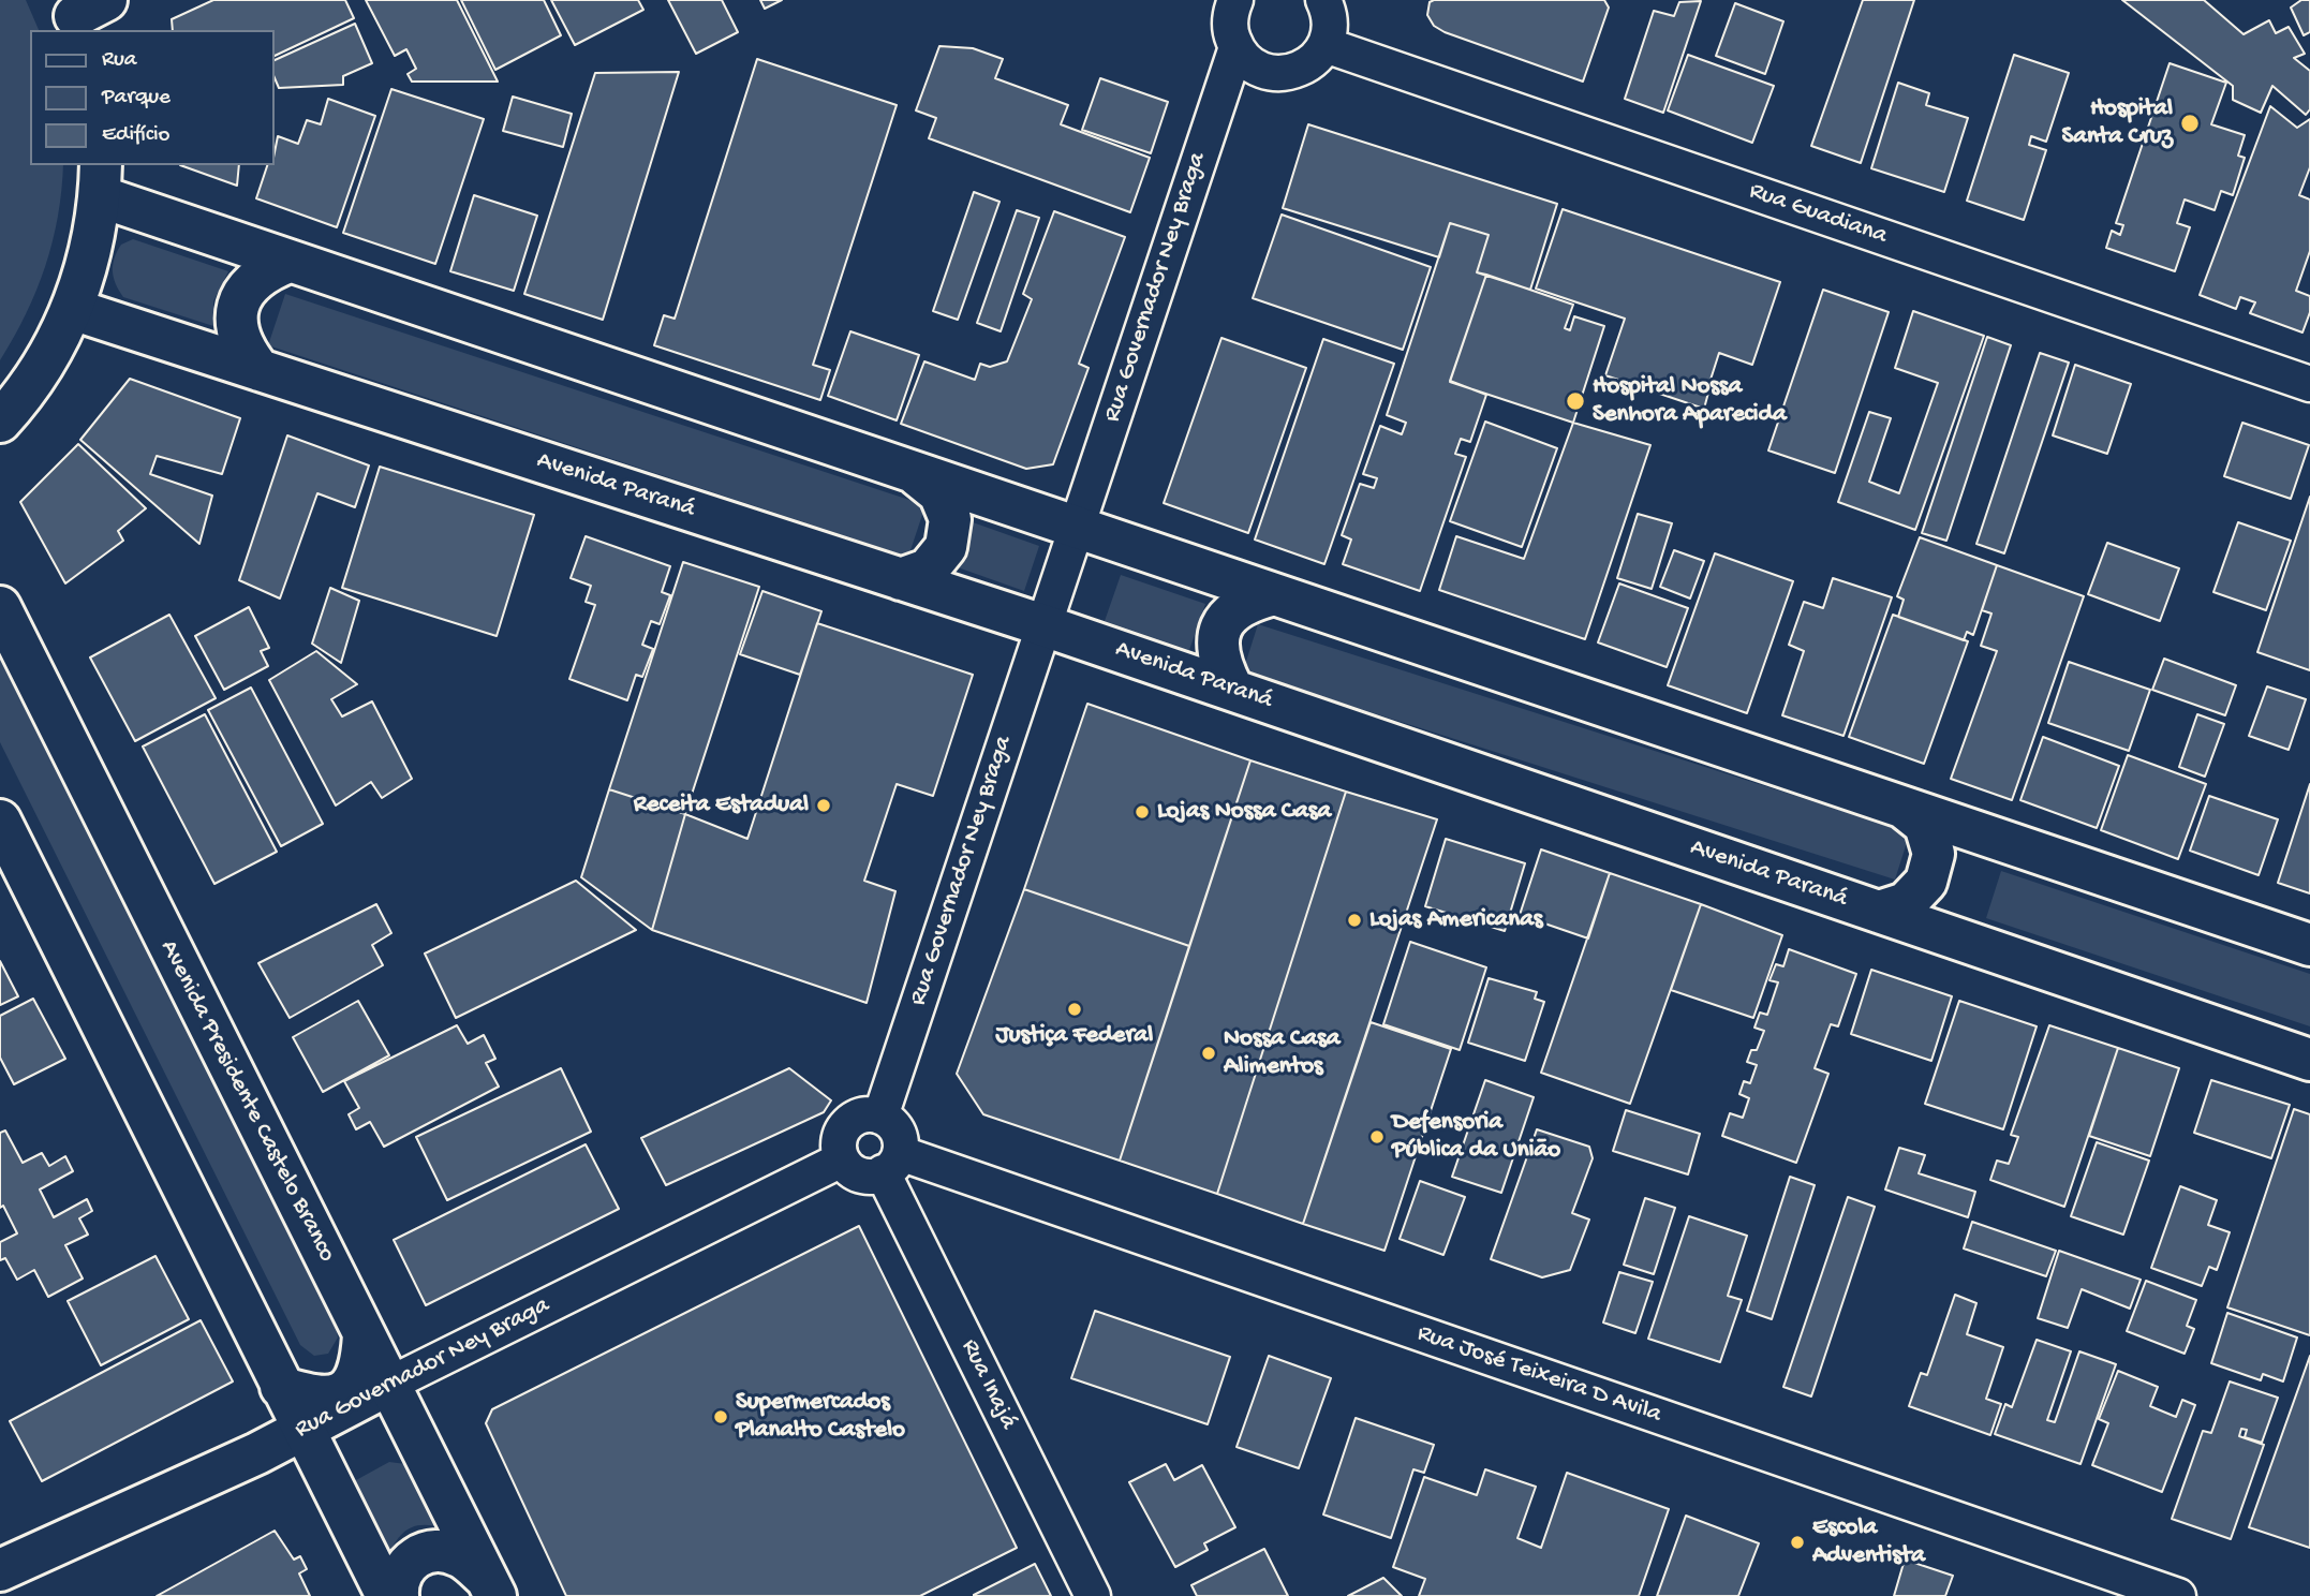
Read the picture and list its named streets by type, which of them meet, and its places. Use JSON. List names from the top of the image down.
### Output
{
  "streets": {
    "street": [
      "Rua Guadiana",
      "Rua Governador Ney Braga",
      "Avenida Paraná",
      "Avenida Presidente Castelo Branco",
      "Rua José Teixeira D Avila",
      "Rua Inajá"
    ]
  },
  "crossings": [
    ["Rua Governador Ney Braga", "Avenida Paraná"],
    ["Rua Governador Ney Braga", "Avenida Presidente Castelo Branco"],
    ["Rua Governador Ney Braga", "Rua José Teixeira D Avila"],
    ["Rua Governador Ney Braga", "Rua Inajá"],
    ["Rua José Teixeira D Avila", "Rua Inajá"]
  ],
  "places": [
    "Hospital Santa Cruz",
    "Hospital Nossa Senhora Aparecida",
    "Receita Estadual",
    "Lojas Nossa Casa",
    "Lojas Americanas",
    "Justiça Federal",
    "Nossa Casa Alimentos",
    "Defensoria Pública da União",
    "Supermercados Planalto Castelo",
    "Escola Adventista"
  ],
  "legend": ["Rua", "Parque", "Edifício"]
}
